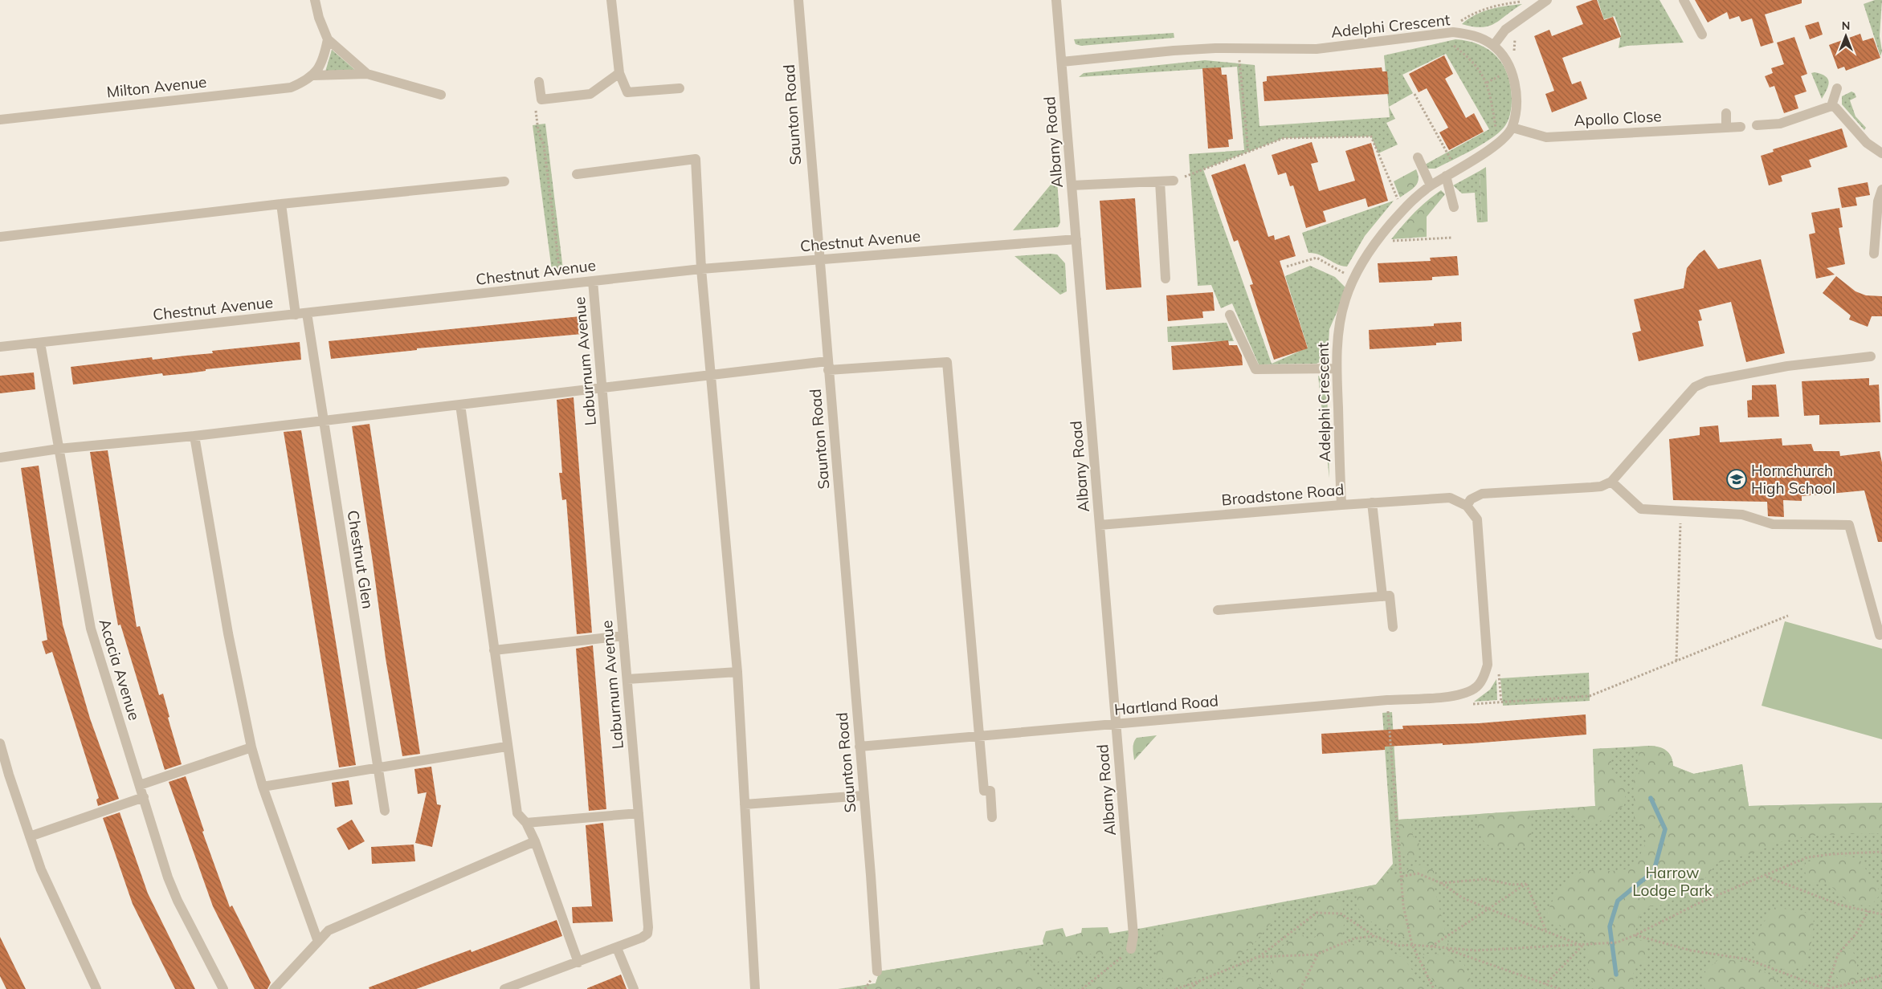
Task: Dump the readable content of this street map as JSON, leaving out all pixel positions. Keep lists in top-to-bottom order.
{
  "streets": {
    "street": [
      "Adelphi Crescent",
      "Milton Avenue",
      "Saunton Road",
      "Apollo Close",
      "Albany Road",
      "Chestnut Avenue",
      "Laburnum Avenue",
      "Broadstone Road",
      "Chestnut Glen",
      "Acacia Avenue",
      "Hartland Road"
    ]
  },
  "crossings": [
    ["Adelphi Crescent", "Apollo Close"],
    ["Adelphi Crescent", "Albany Road"],
    ["Adelphi Crescent", "Broadstone Road"],
    ["Saunton Road", "Chestnut Avenue"],
    ["Saunton Road", "Hartland Road"],
    ["Albany Road", "Chestnut Avenue"],
    ["Albany Road", "Broadstone Road"],
    ["Albany Road", "Hartland Road"],
    ["Chestnut Avenue", "Laburnum Avenue"],
    ["Chestnut Avenue", "Chestnut Glen"],
    ["Chestnut Avenue", "Acacia Avenue"]
  ],
  "parks": ["Harrow Lodge Park"],
  "places": {
    "school or university": ["Hornchurch High School"]
  },
  "north": "top"
}
